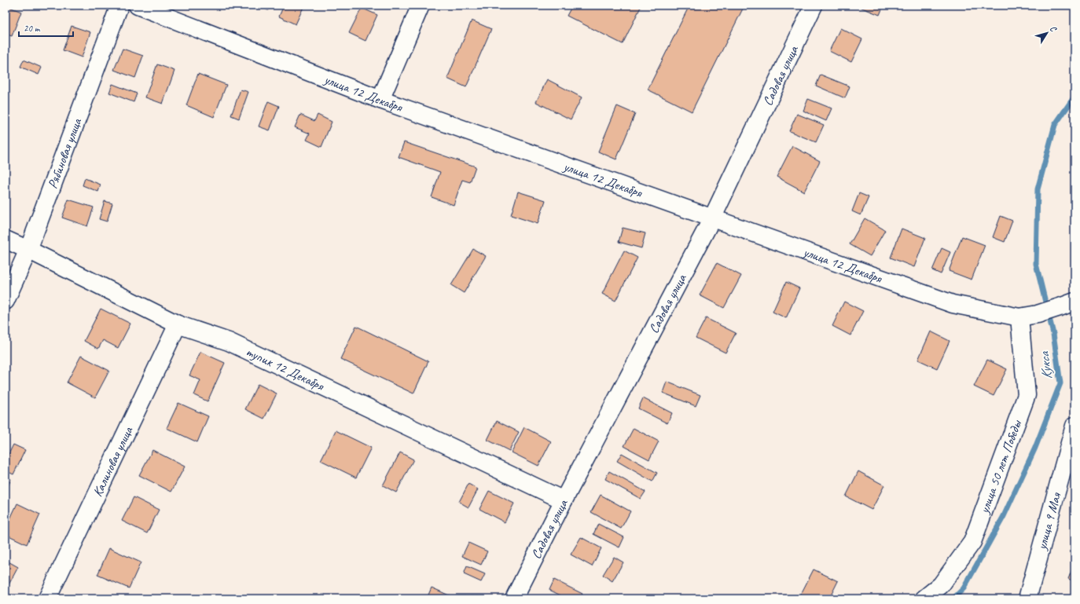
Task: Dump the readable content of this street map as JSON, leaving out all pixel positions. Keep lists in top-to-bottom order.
{
  "streets": {
    "street": [
      "Садовая улица",
      "улица 12 Декабря",
      "Рябиновая улица",
      "тупик 12 Декабря",
      "Калиновая улица",
      "улица 50 лет Победы",
      "улица 9 Мая"
    ]
  },
  "crossings": [
    ["Садовая улица", "улица 12 Декабря"],
    ["Садовая улица", "тупик 12 Декабря"],
    ["улица 12 Декабря", "улица 50 лет Победы"],
    ["Рябиновая улица", "тупик 12 Декабря"],
    ["тупик 12 Декабря", "Калиновая улица"]
  ],
  "water": ["Кукса"],
  "scale_bar": "20 m",
  "north": "top right"
}
